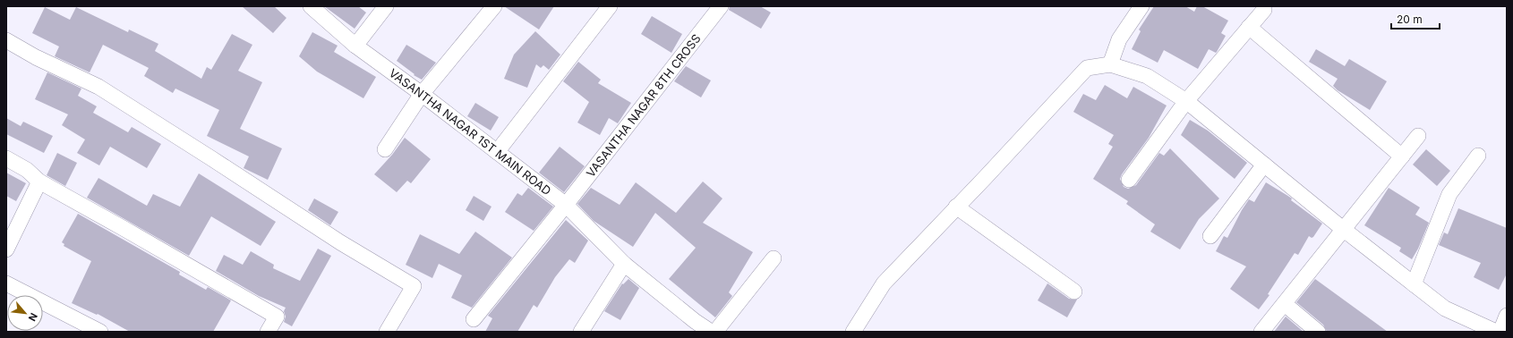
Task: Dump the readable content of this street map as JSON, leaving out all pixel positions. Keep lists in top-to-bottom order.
{
  "streets": {
    "street": ["VASANTHA NAGAR 8TH CROSS", "VASANTHA NAGAR 1ST MAIN ROAD"]
  },
  "crossings": [
    ["VASANTHA NAGAR 8TH CROSS", "VASANTHA NAGAR 1ST MAIN ROAD"]
  ],
  "scale_bar": "20 m",
  "north": "bottom right"
}
